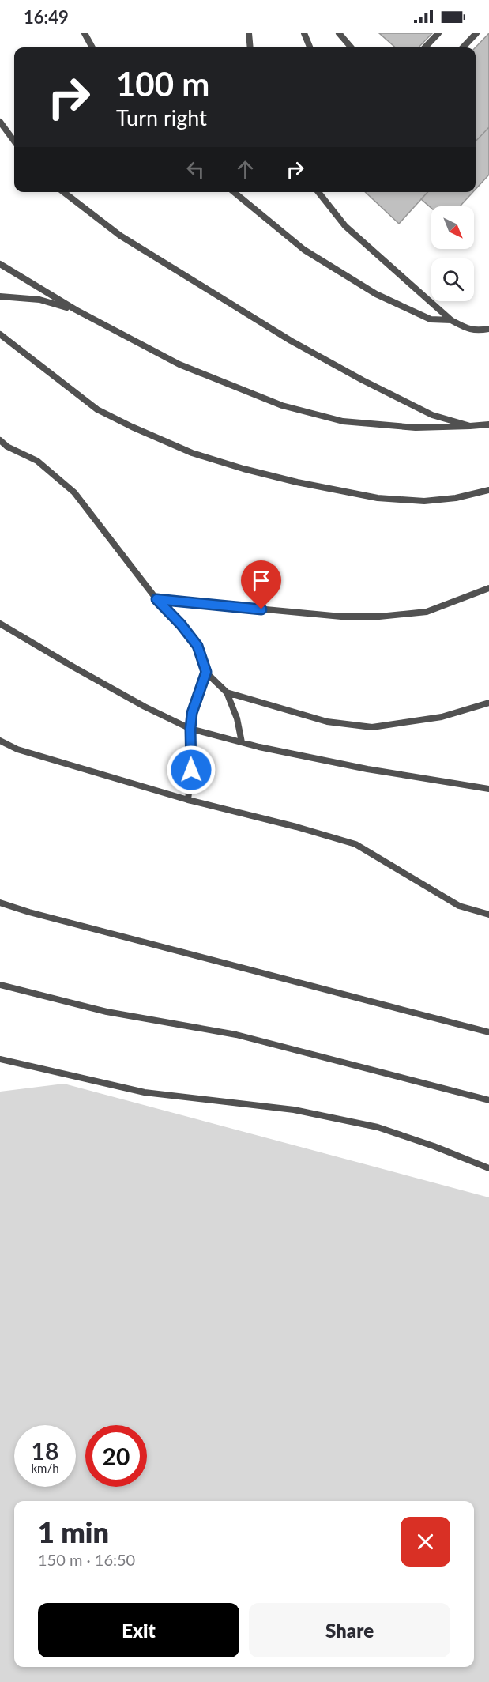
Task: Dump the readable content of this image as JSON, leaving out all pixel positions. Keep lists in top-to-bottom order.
{
  "north": "bottom right",
  "page": {
    "status": "16:49",
    "turn": ["100 m", "Turn right"],
    "speed": "18 km/h",
    "limit": "20",
    "heading": ["1 min", "150 m · 16:50"],
    "buttons": ["Exit", "Share"]
  }
}
